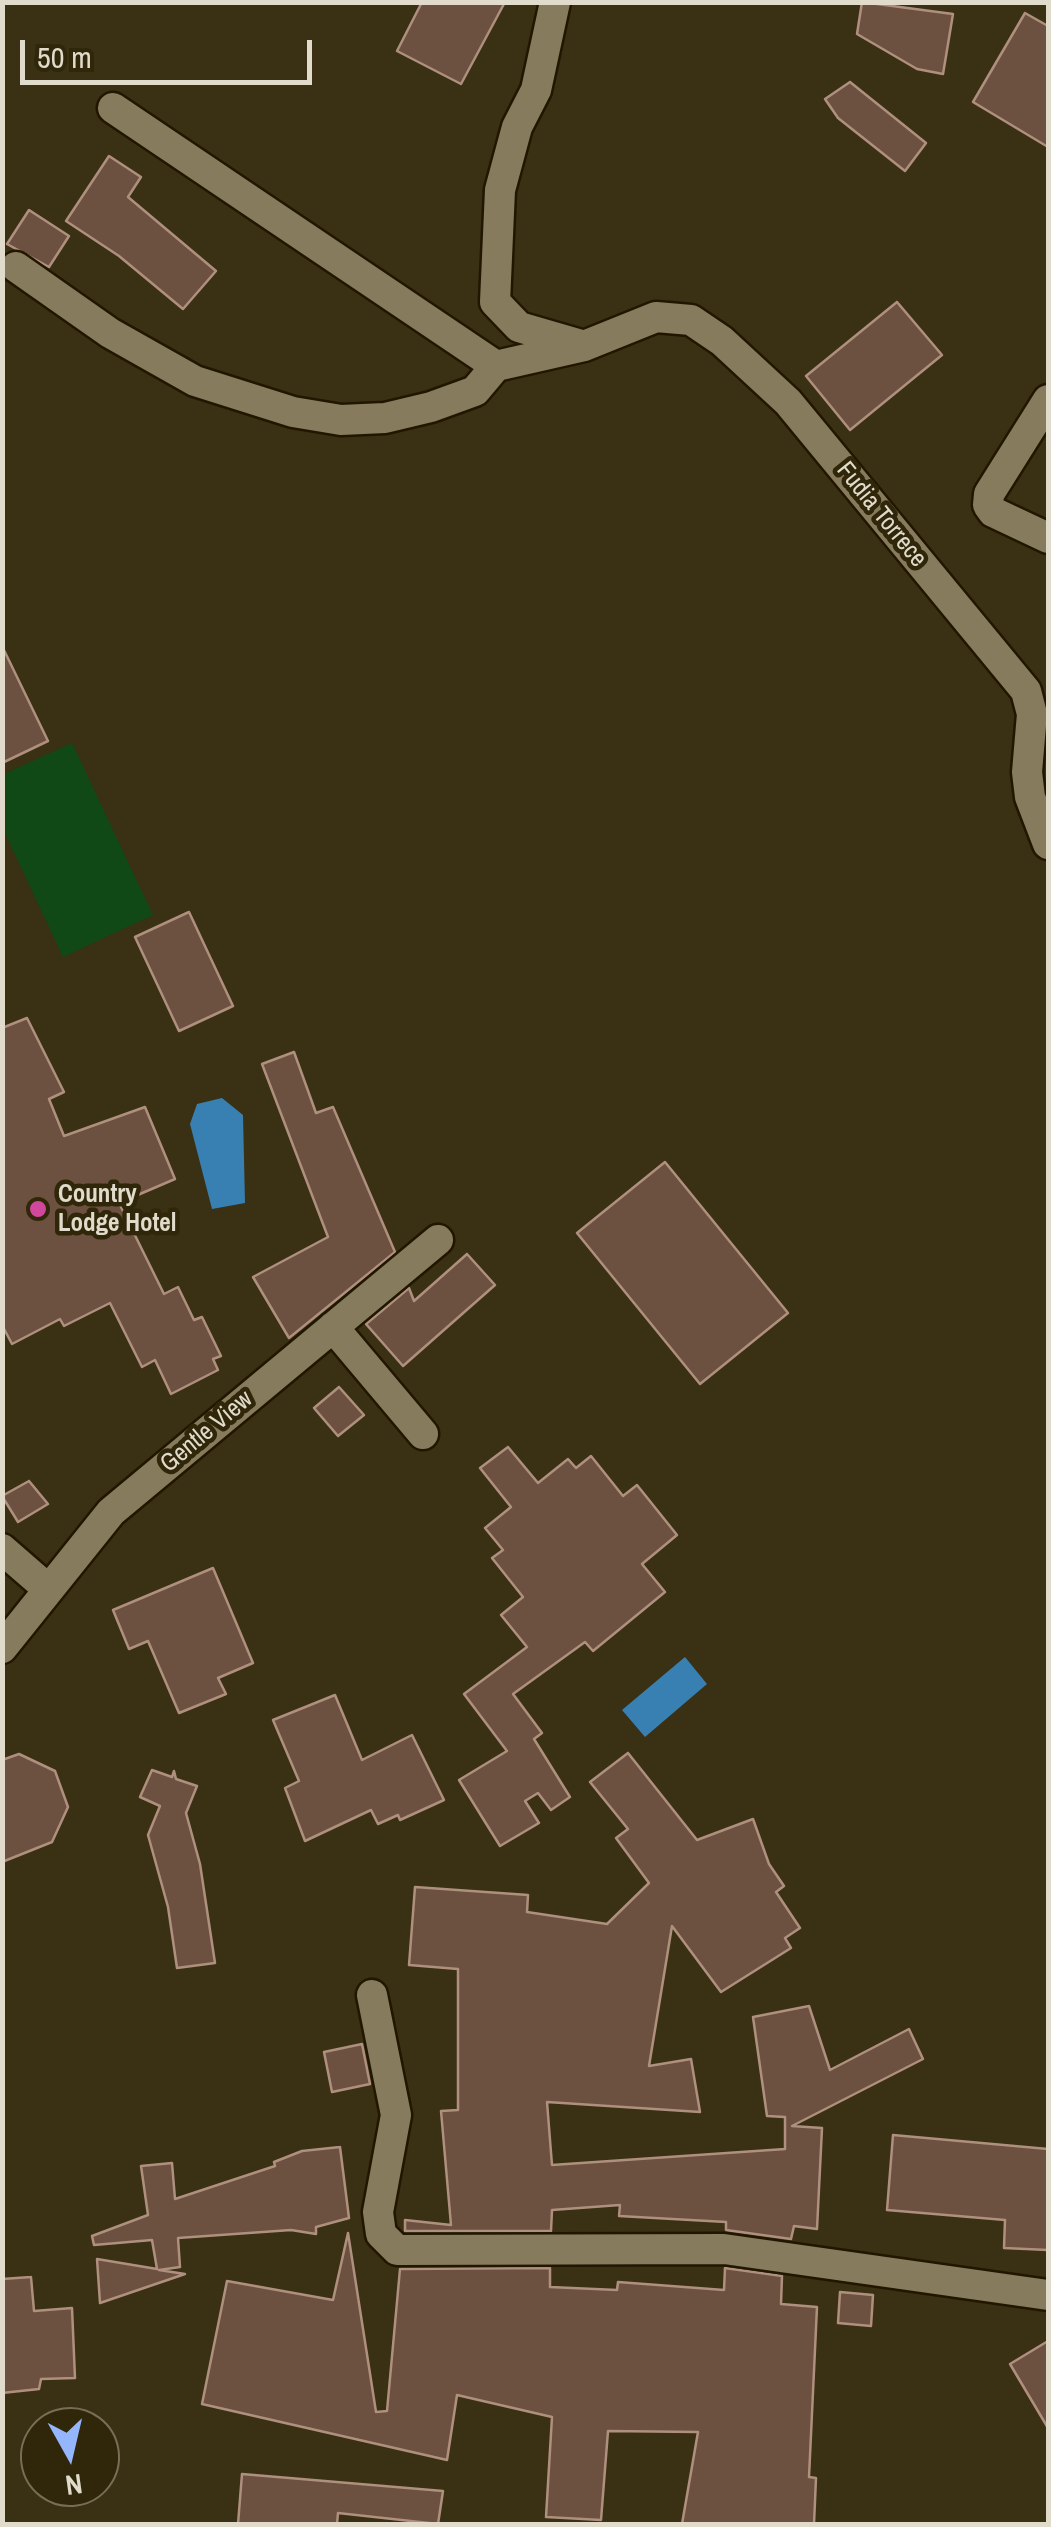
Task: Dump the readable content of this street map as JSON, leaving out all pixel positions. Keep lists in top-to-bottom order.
{
  "streets": {
    "street": ["Fudia Torrece", "Gentle View"]
  },
  "places": ["Country Lodge Hotel"],
  "scale_bar": "50 m",
  "north": "bottom"
}
